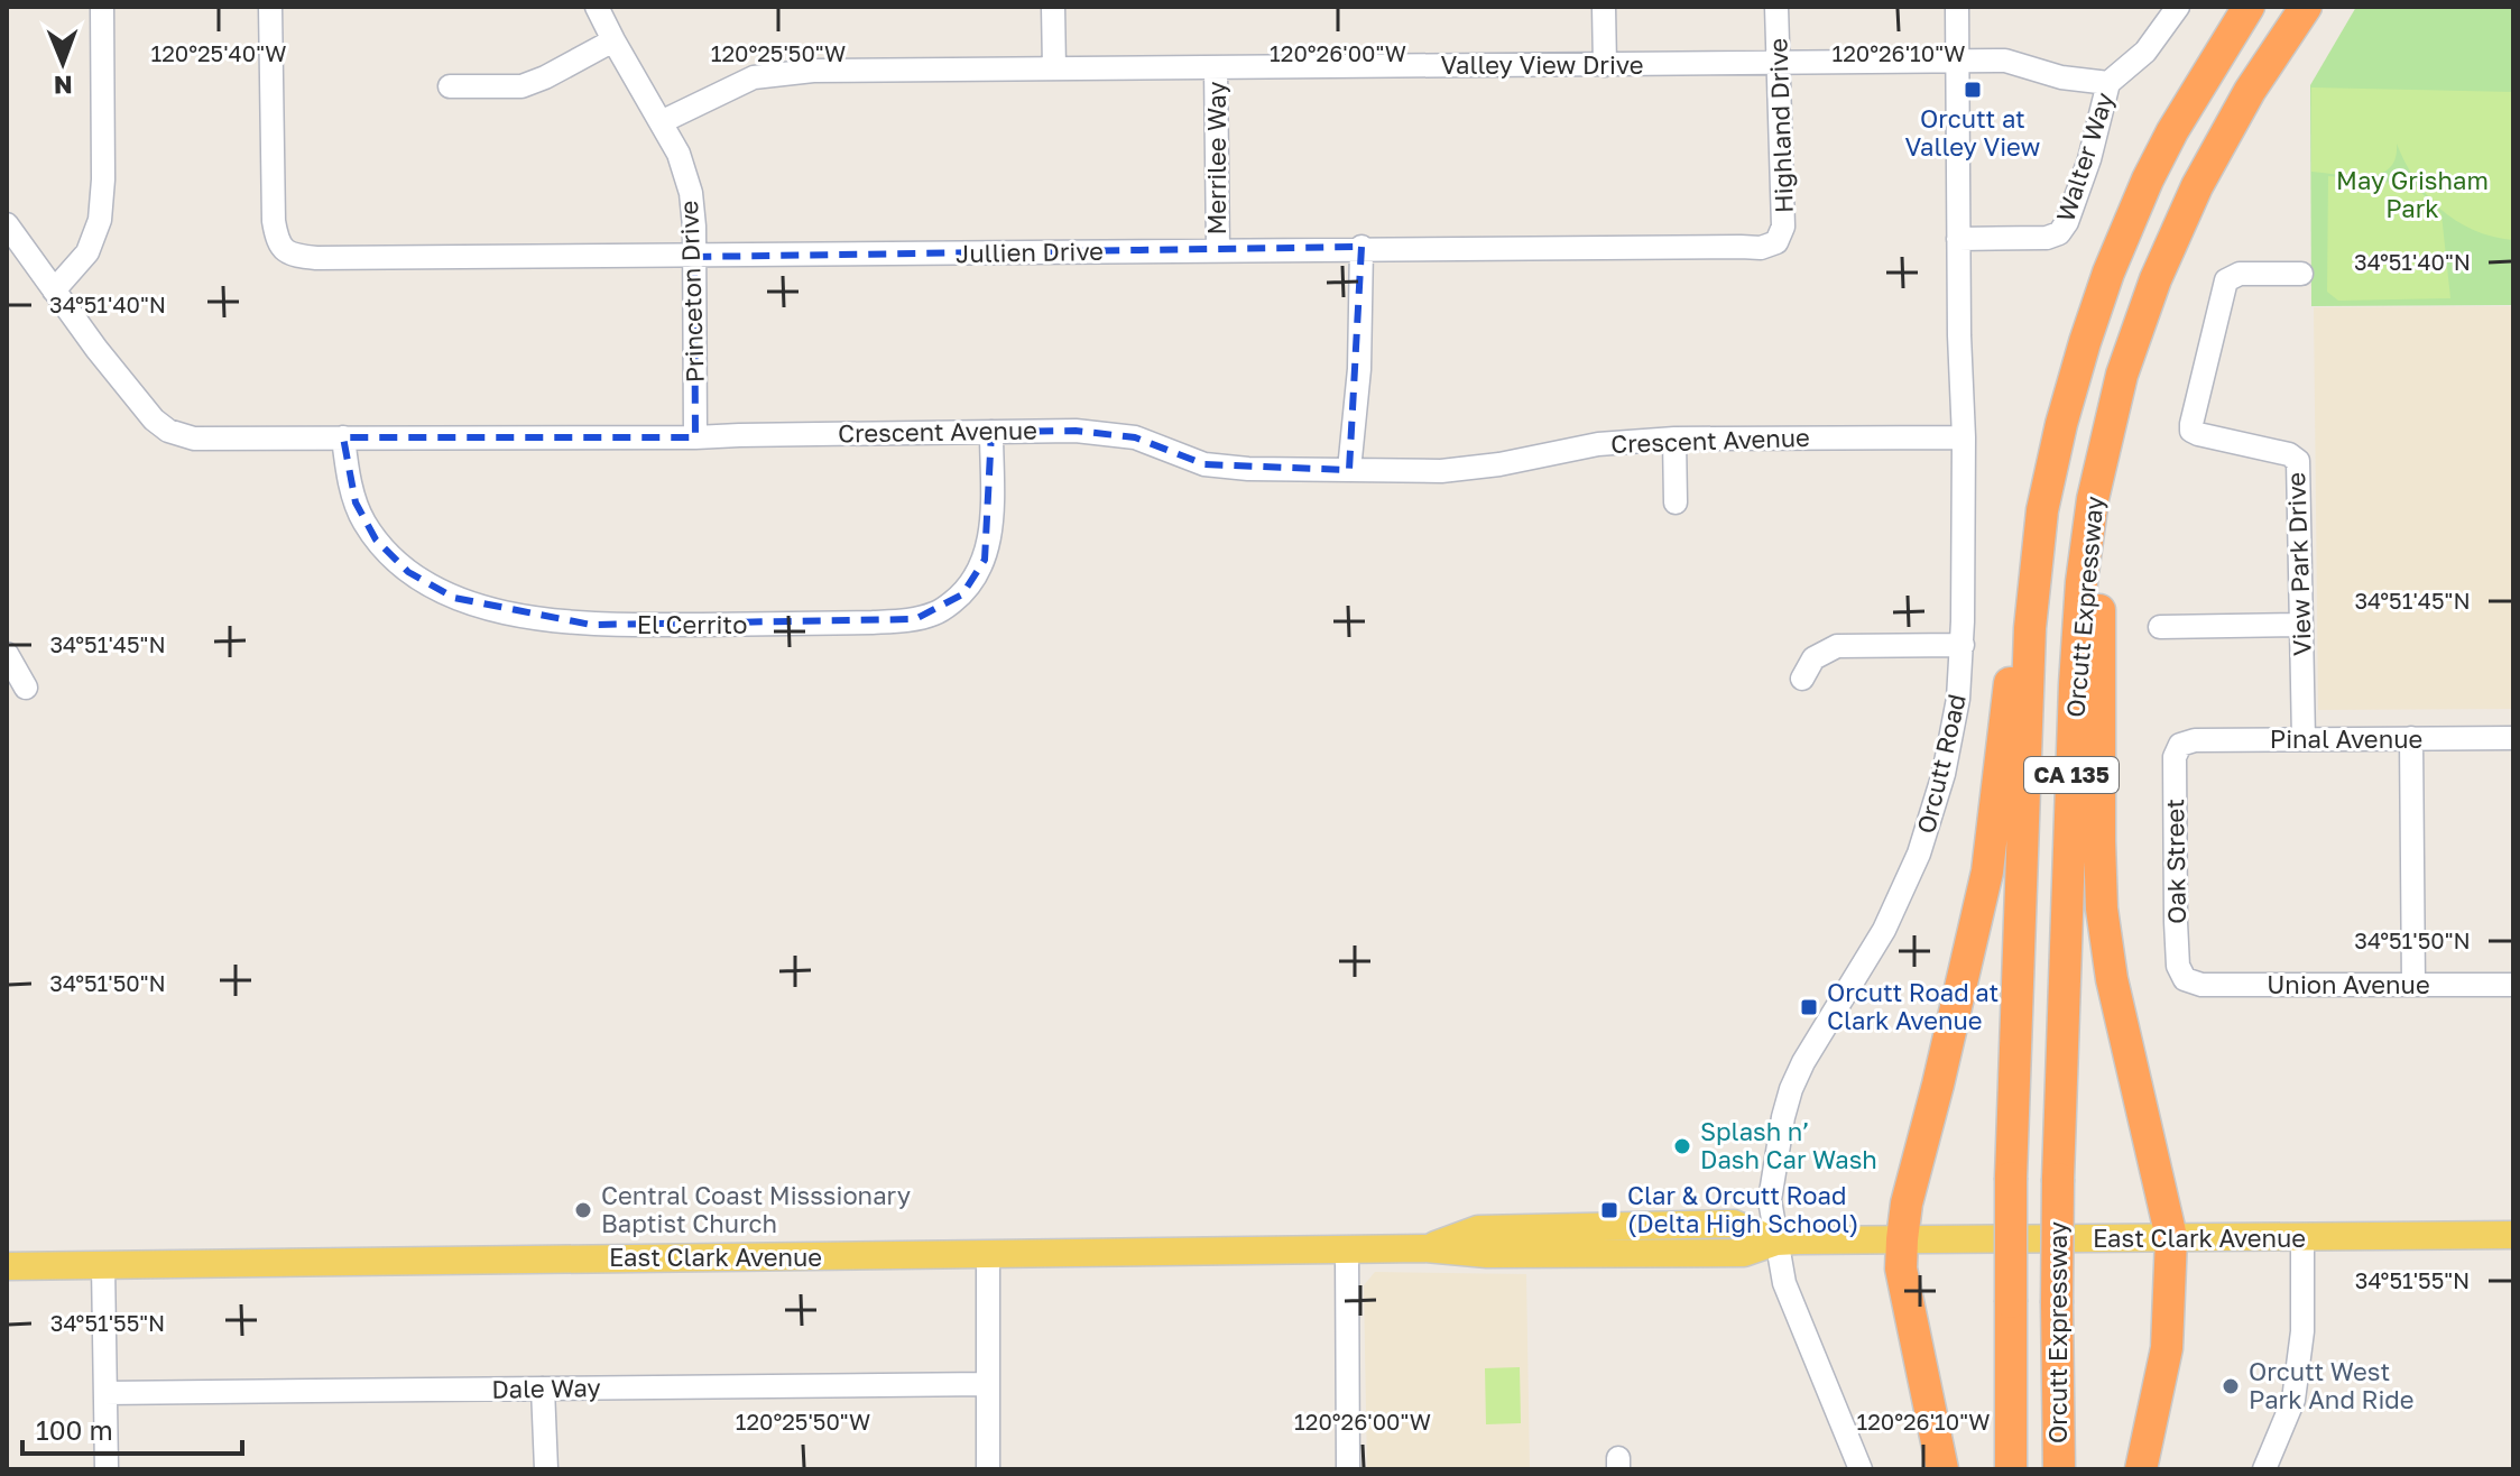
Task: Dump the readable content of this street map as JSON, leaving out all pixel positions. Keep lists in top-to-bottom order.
{
  "streets": {
    "highway": ["Orcutt Expressway", "CA 135"],
    "main road": ["East Clark Avenue"],
    "street": [
      "Valley View Drive",
      "Highland Drive",
      "Walter Way",
      "Merrilee Way",
      "Jullien Drive",
      "Princeton Drive",
      "Crescent Avenue",
      "View Park Drive",
      "El Cerrito",
      "Pinal Avenue",
      "Orcutt Road",
      "Oak Street",
      "Union Avenue",
      "Dale Way"
    ]
  },
  "crossings": [
    ["Valley View Drive", "Highland Drive"],
    ["Valley View Drive", "Walter Way"],
    ["Valley View Drive", "Merrilee Way"],
    ["Valley View Drive", "Princeton Drive"],
    ["Valley View Drive", "Orcutt Road"],
    ["Highland Drive", "Jullien Drive"],
    ["Walter Way", "Orcutt Road"],
    ["Merrilee Way", "Jullien Drive"],
    ["Jullien Drive", "Princeton Drive"],
    ["Princeton Drive", "Crescent Avenue"],
    ["Crescent Avenue", "El Cerrito"],
    ["Crescent Avenue", "Orcutt Road"],
    ["View Park Drive", "Pinal Avenue"],
    ["Pinal Avenue", "Oak Street"],
    ["Orcutt Road", "East Clark Avenue"],
    ["Oak Street", "Union Avenue"]
  ],
  "parks": ["May Grisham Park"],
  "places": {
    "transit": ["Orcutt at Valley View", "Orcutt Road at Clark Avenue", "Clar & Orcutt Road (Delta High School)"],
    "other": ["Splash n’ Dash Car Wash", "Central Coast Misssionary Baptist Church", "Orcutt West Park And Ride"]
  },
  "scale_bar": "100 m",
  "north": "bottom",
  "coordinates": [
    "120°25'40\"W",
    "120°25'50\"W",
    "120°26'00\"W",
    "120°26'10\"W",
    "34°51'40\"N",
    "34°51'45\"N",
    "34°51'50\"N",
    "34°51'55\"N"
  ]
}
